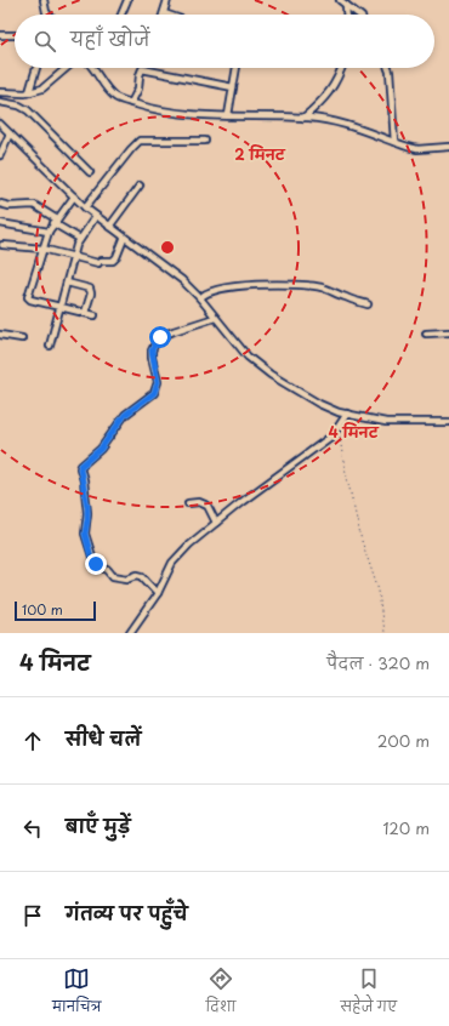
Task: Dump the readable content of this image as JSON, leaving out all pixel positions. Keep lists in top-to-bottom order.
{
  "scale_bar": "100 m",
  "page": {
    "search": "यहाँ खोजें",
    "scale": "100 m",
    "heading": ["4 मिनट", "पैदल · 320 m"],
    "list": [
      ["सीधे चलें", "200 m"],
      ["बाएँ मुड़ें", "120 m"],
      "गंतव्य पर पहुँचे"
    ],
    "nav": ["मानचित्र", "दिशा", "सहेजे गए"]
  },
  "rings": ["2 मिनट", "4 मिनट"]
}
